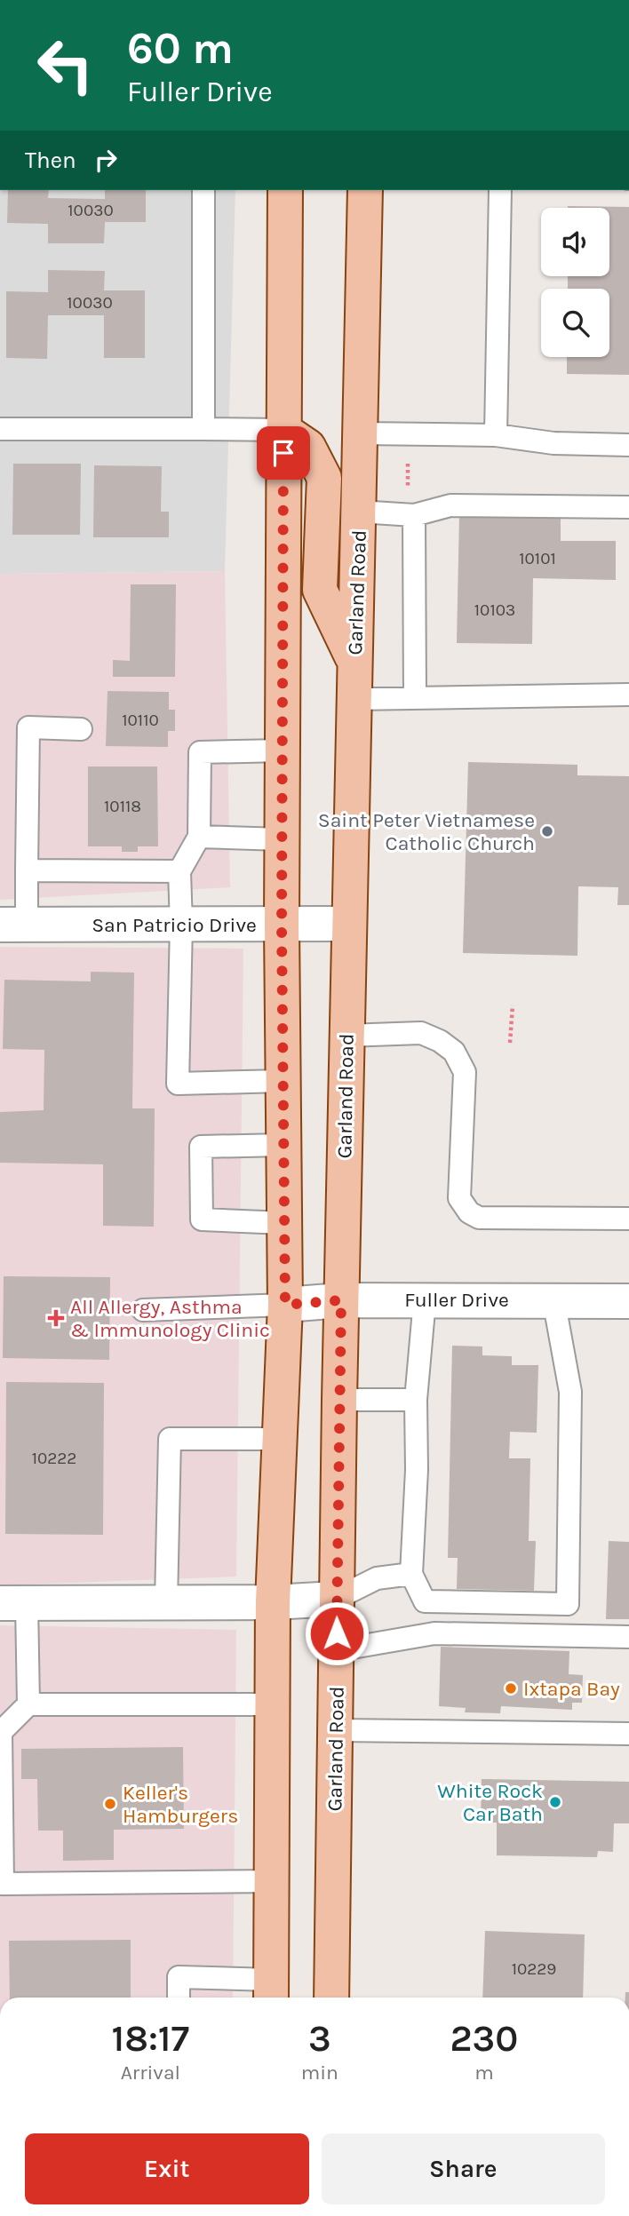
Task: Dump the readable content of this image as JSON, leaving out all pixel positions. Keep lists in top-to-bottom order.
{
  "streets": {
    "main road": ["Garland Road"],
    "street": ["San Patricio Drive", "Fuller Drive"]
  },
  "crossings": [
    ["Garland Road", "San Patricio Drive"],
    ["Garland Road", "Fuller Drive"]
  ],
  "places": {
    "other": [
      "Saint Peter Vietnamese Catholic Church",
      "Ixtapa Bay",
      "White Rock Car Bath",
      "Keller's Hamburgers"
    ],
    "health": ["All Allergy, Asthma & Immunology Clinic"]
  },
  "house_numbers": [
    "10030",
    "10030",
    "10101",
    "10103",
    "10110",
    "10118",
    "10222",
    "10229"
  ],
  "page": {
    "turn": ["60 m", "Fuller Drive"],
    "then": "Then",
    "eta": [
      "18:17",
      "Arrival",
      "3",
      "min",
      "230",
      "m"
    ],
    "buttons": ["Exit", "Share"]
  }
}
